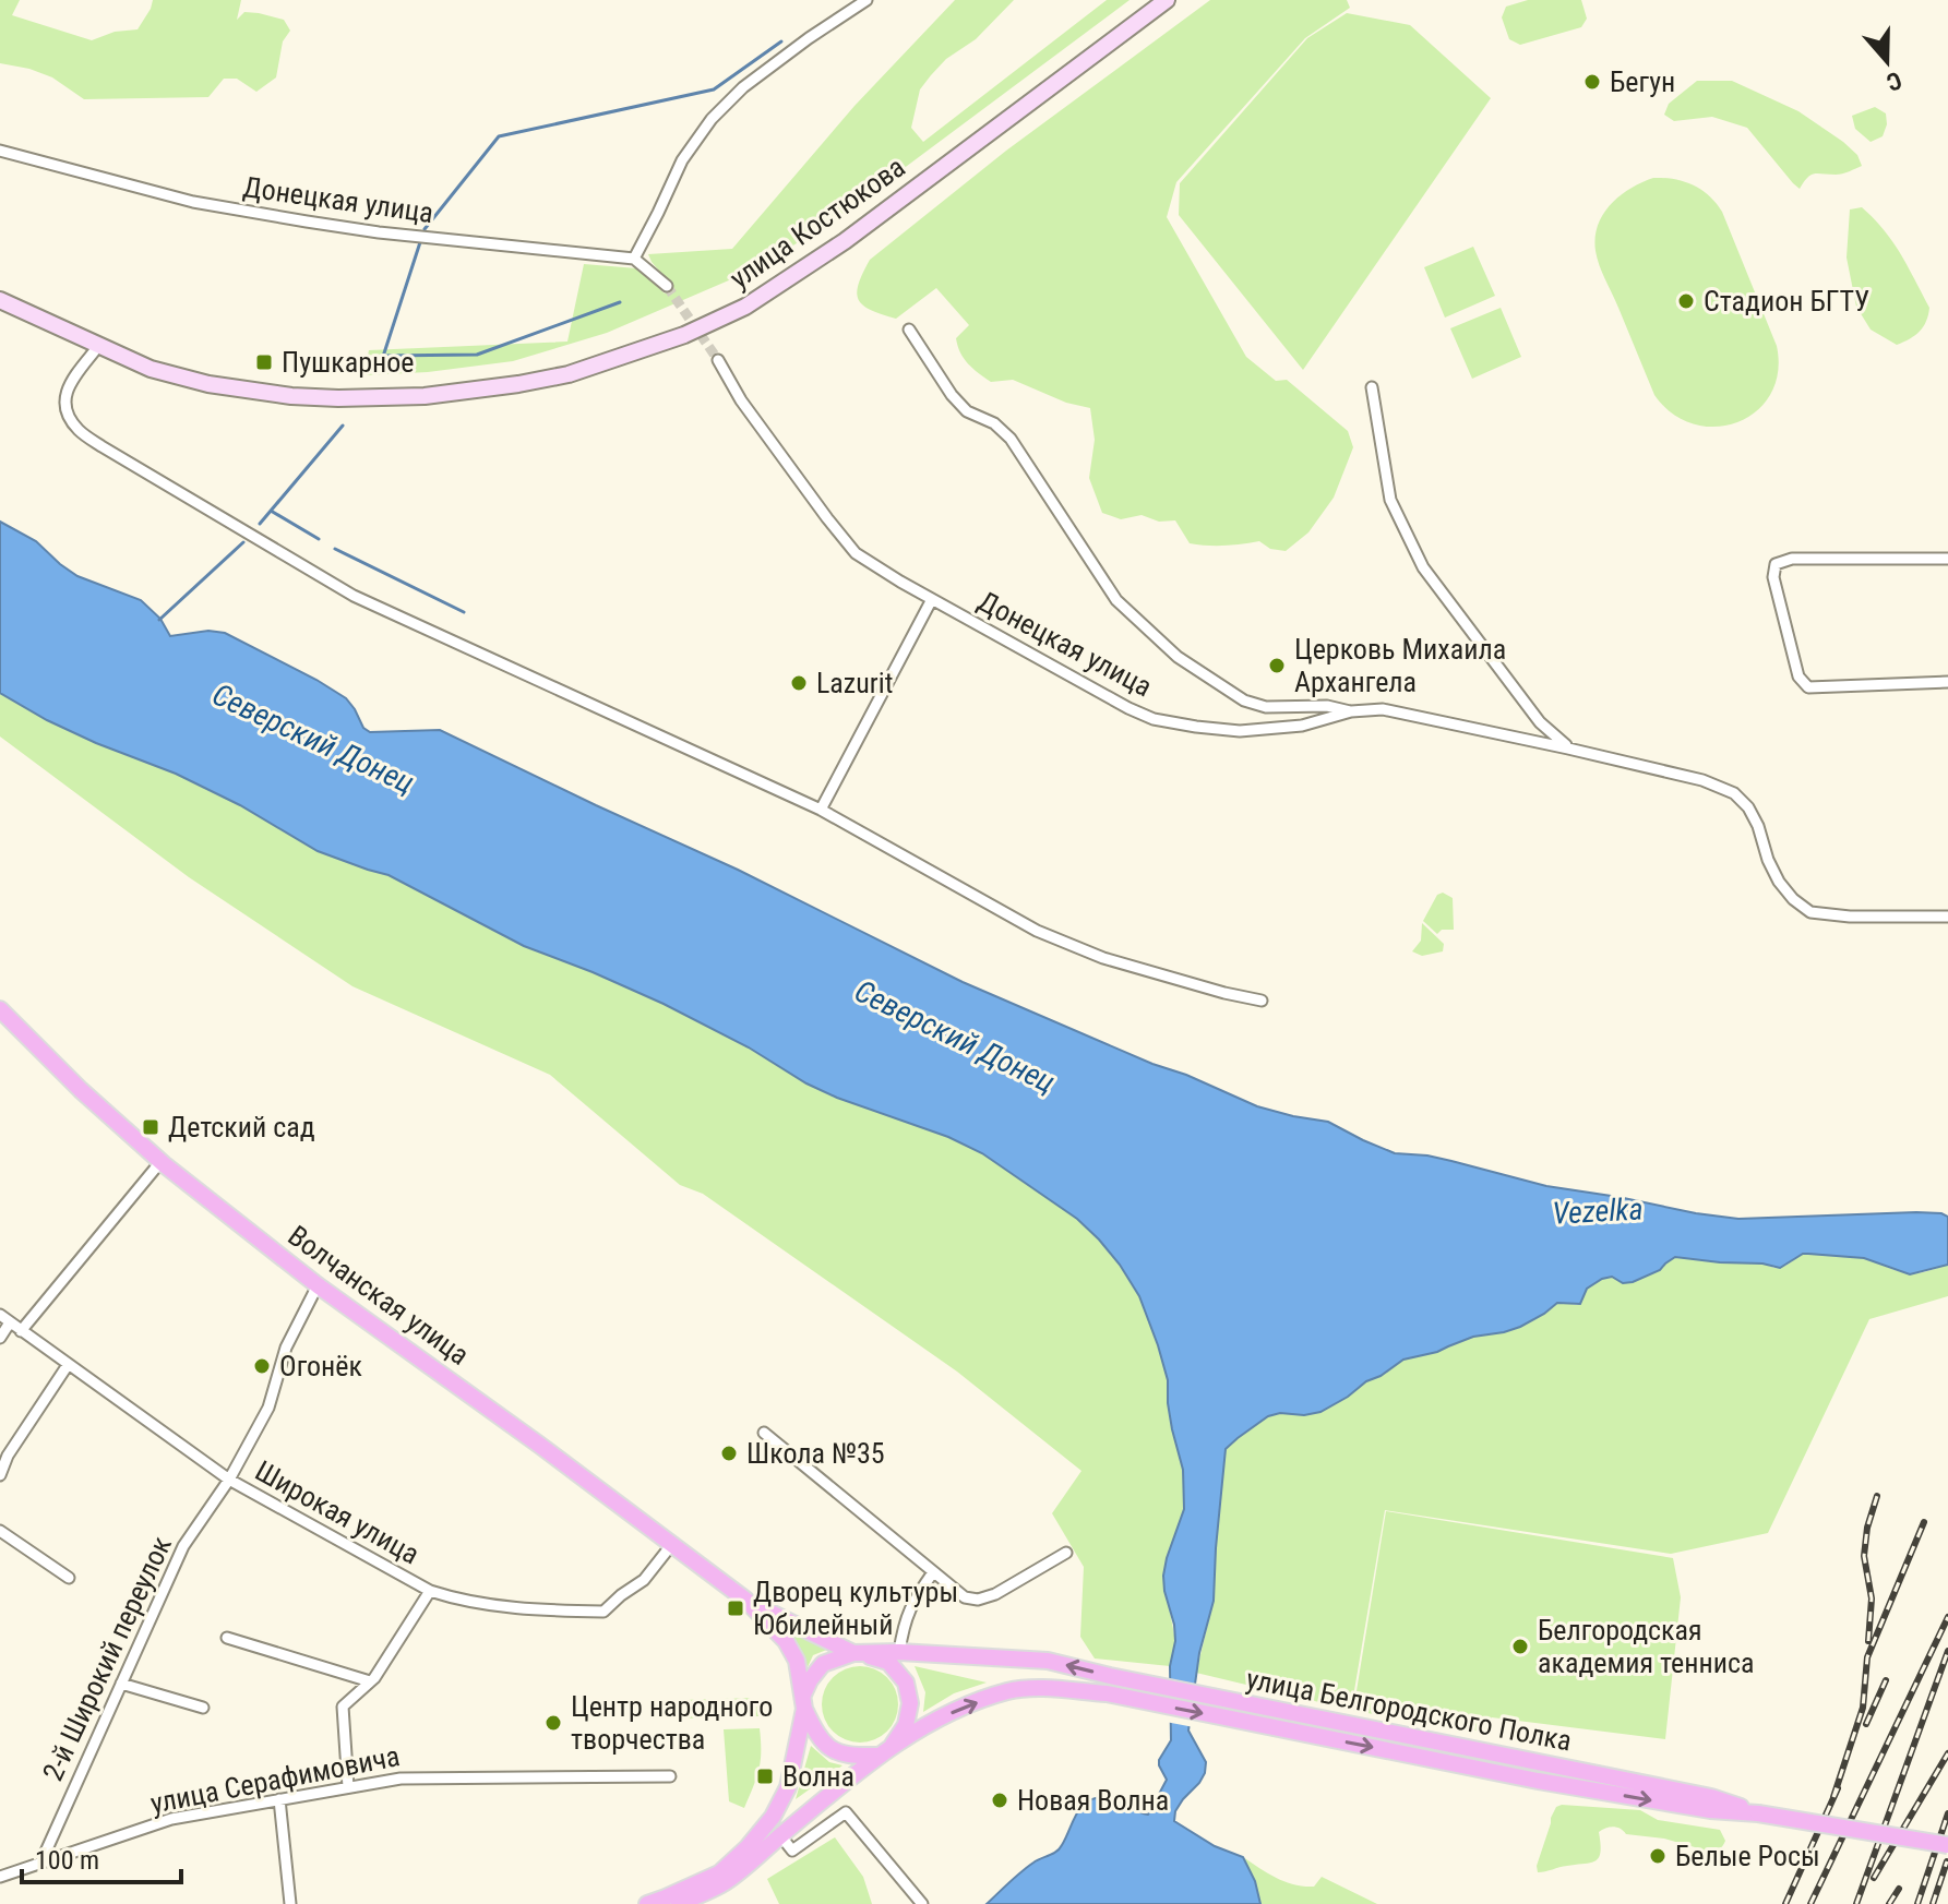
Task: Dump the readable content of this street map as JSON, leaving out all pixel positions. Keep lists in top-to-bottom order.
{
  "streets": {
    "main road": ["улица Костюкова", "Волчанская улица", "улица Белгородского Полка"],
    "street": [
      "Донецкая улица",
      "Широкая улица",
      "2-й Широкий переулок",
      "улица Серафимовича"
    ]
  },
  "crossings": [
    ["Волчанская улица", "Широкая улица"],
    ["Волчанская улица", "2-й Широкий переулок"],
    ["Широкая улица", "2-й Широкий переулок"],
    ["2-й Широкий переулок", "улица Серафимовича"]
  ],
  "water": ["Северский Донец", "Vezelka"],
  "places": {
    "other": [
      "Бегун",
      "Стадион БГТУ",
      "Церковь Михаила Архангела",
      "Lazurit",
      "Огонёк",
      "Школа №35",
      "Белгородская академия тенниса",
      "Центр народного творчества",
      "Новая Волна",
      "Белые Росы"
    ],
    "transit": [
      "Пушкарное",
      "Детский сад",
      "Дворец культуры Юбилейный",
      "Волна"
    ]
  },
  "scale_bar": "100 m",
  "north": "bottom"
}
